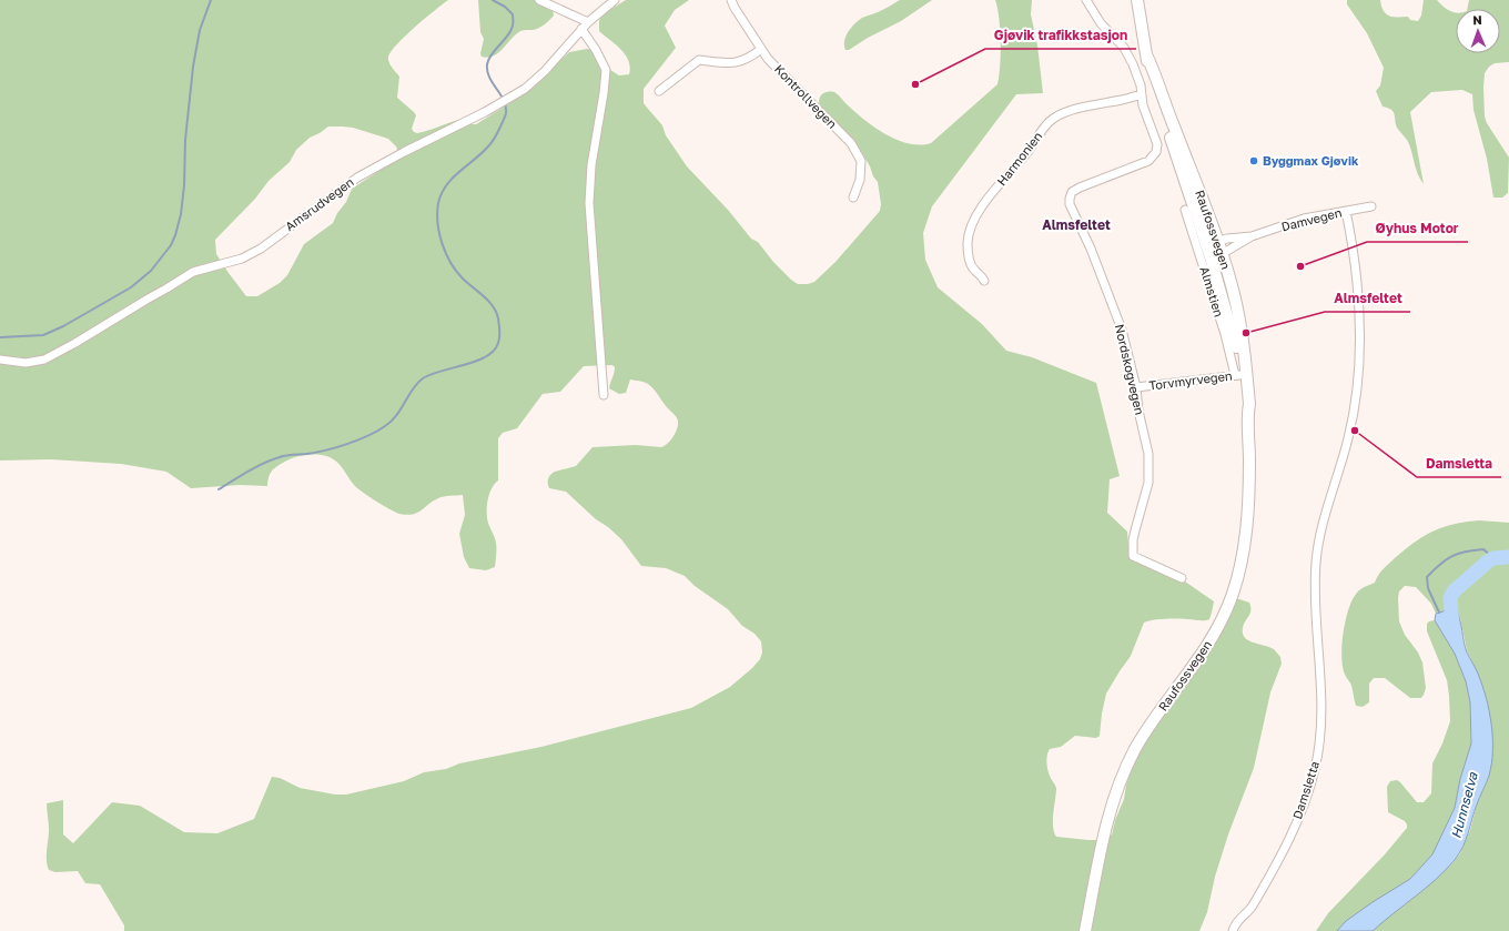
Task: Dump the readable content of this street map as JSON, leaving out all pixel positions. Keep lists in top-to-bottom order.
{
  "streets": {
    "main road": ["Raufossvegen"],
    "street": [
      "Kontrollvegen",
      "Harmonien",
      "Amsrudvegen",
      "Damvegen",
      "Almstien",
      "Nordskogvegen",
      "Torvmyrvegen",
      "Damsletta"
    ]
  },
  "crossings": [
    ["Harmonien", "Nordskogvegen"],
    ["Damvegen", "Raufossvegen"],
    ["Damvegen", "Damsletta"],
    ["Raufossvegen", "Almstien"],
    ["Raufossvegen", "Torvmyrvegen"],
    ["Almstien", "Torvmyrvegen"],
    ["Nordskogvegen", "Torvmyrvegen"]
  ],
  "districts": ["Almsfeltet"],
  "water": ["Hunnselva"],
  "places": [
    "Gjøvik trafikkstasjon",
    "Byggmax Gjøvik",
    "Øyhus Motor",
    "Almsfeltet",
    "Damsletta"
  ],
  "north": "top"
}
